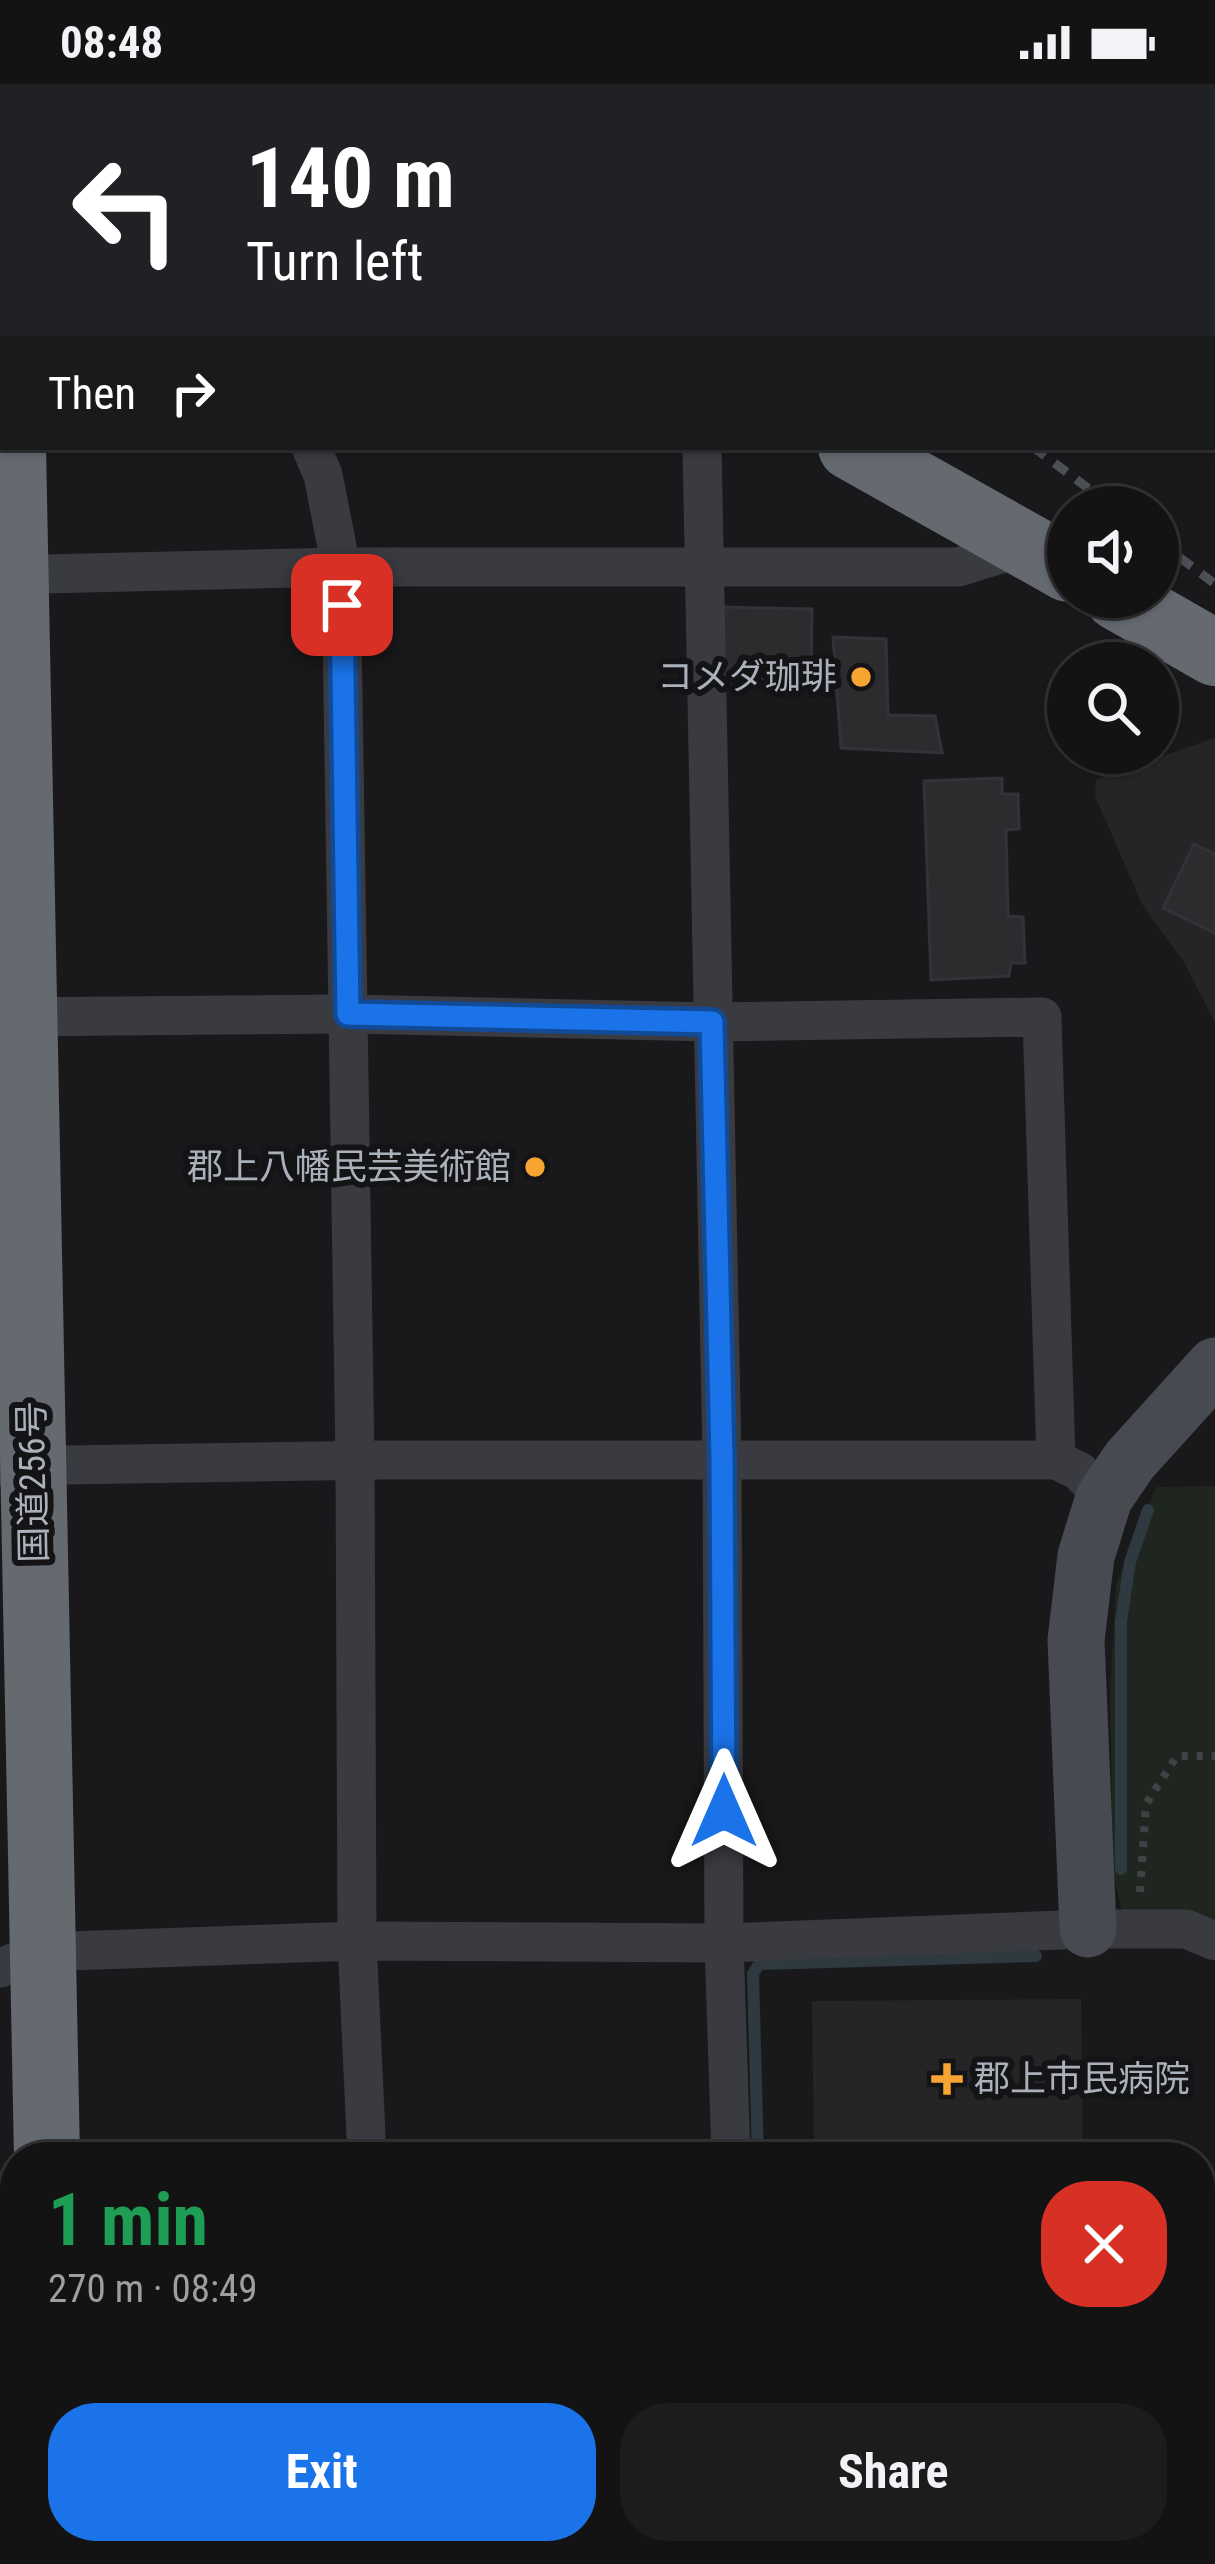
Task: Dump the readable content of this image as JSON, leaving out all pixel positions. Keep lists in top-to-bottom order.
{
  "streets": {
    "highway": ["国道256号"]
  },
  "places": {
    "other": ["コメダ珈琲", "郡上八幡民芸美術館"],
    "health": ["郡上市民病院"]
  },
  "page": {
    "status": "08:48",
    "turn": ["140 m", "Turn left"],
    "then": "Then",
    "heading": ["1 min", "270 m · 08:49"],
    "buttons": ["Exit", "Share"]
  }
}
